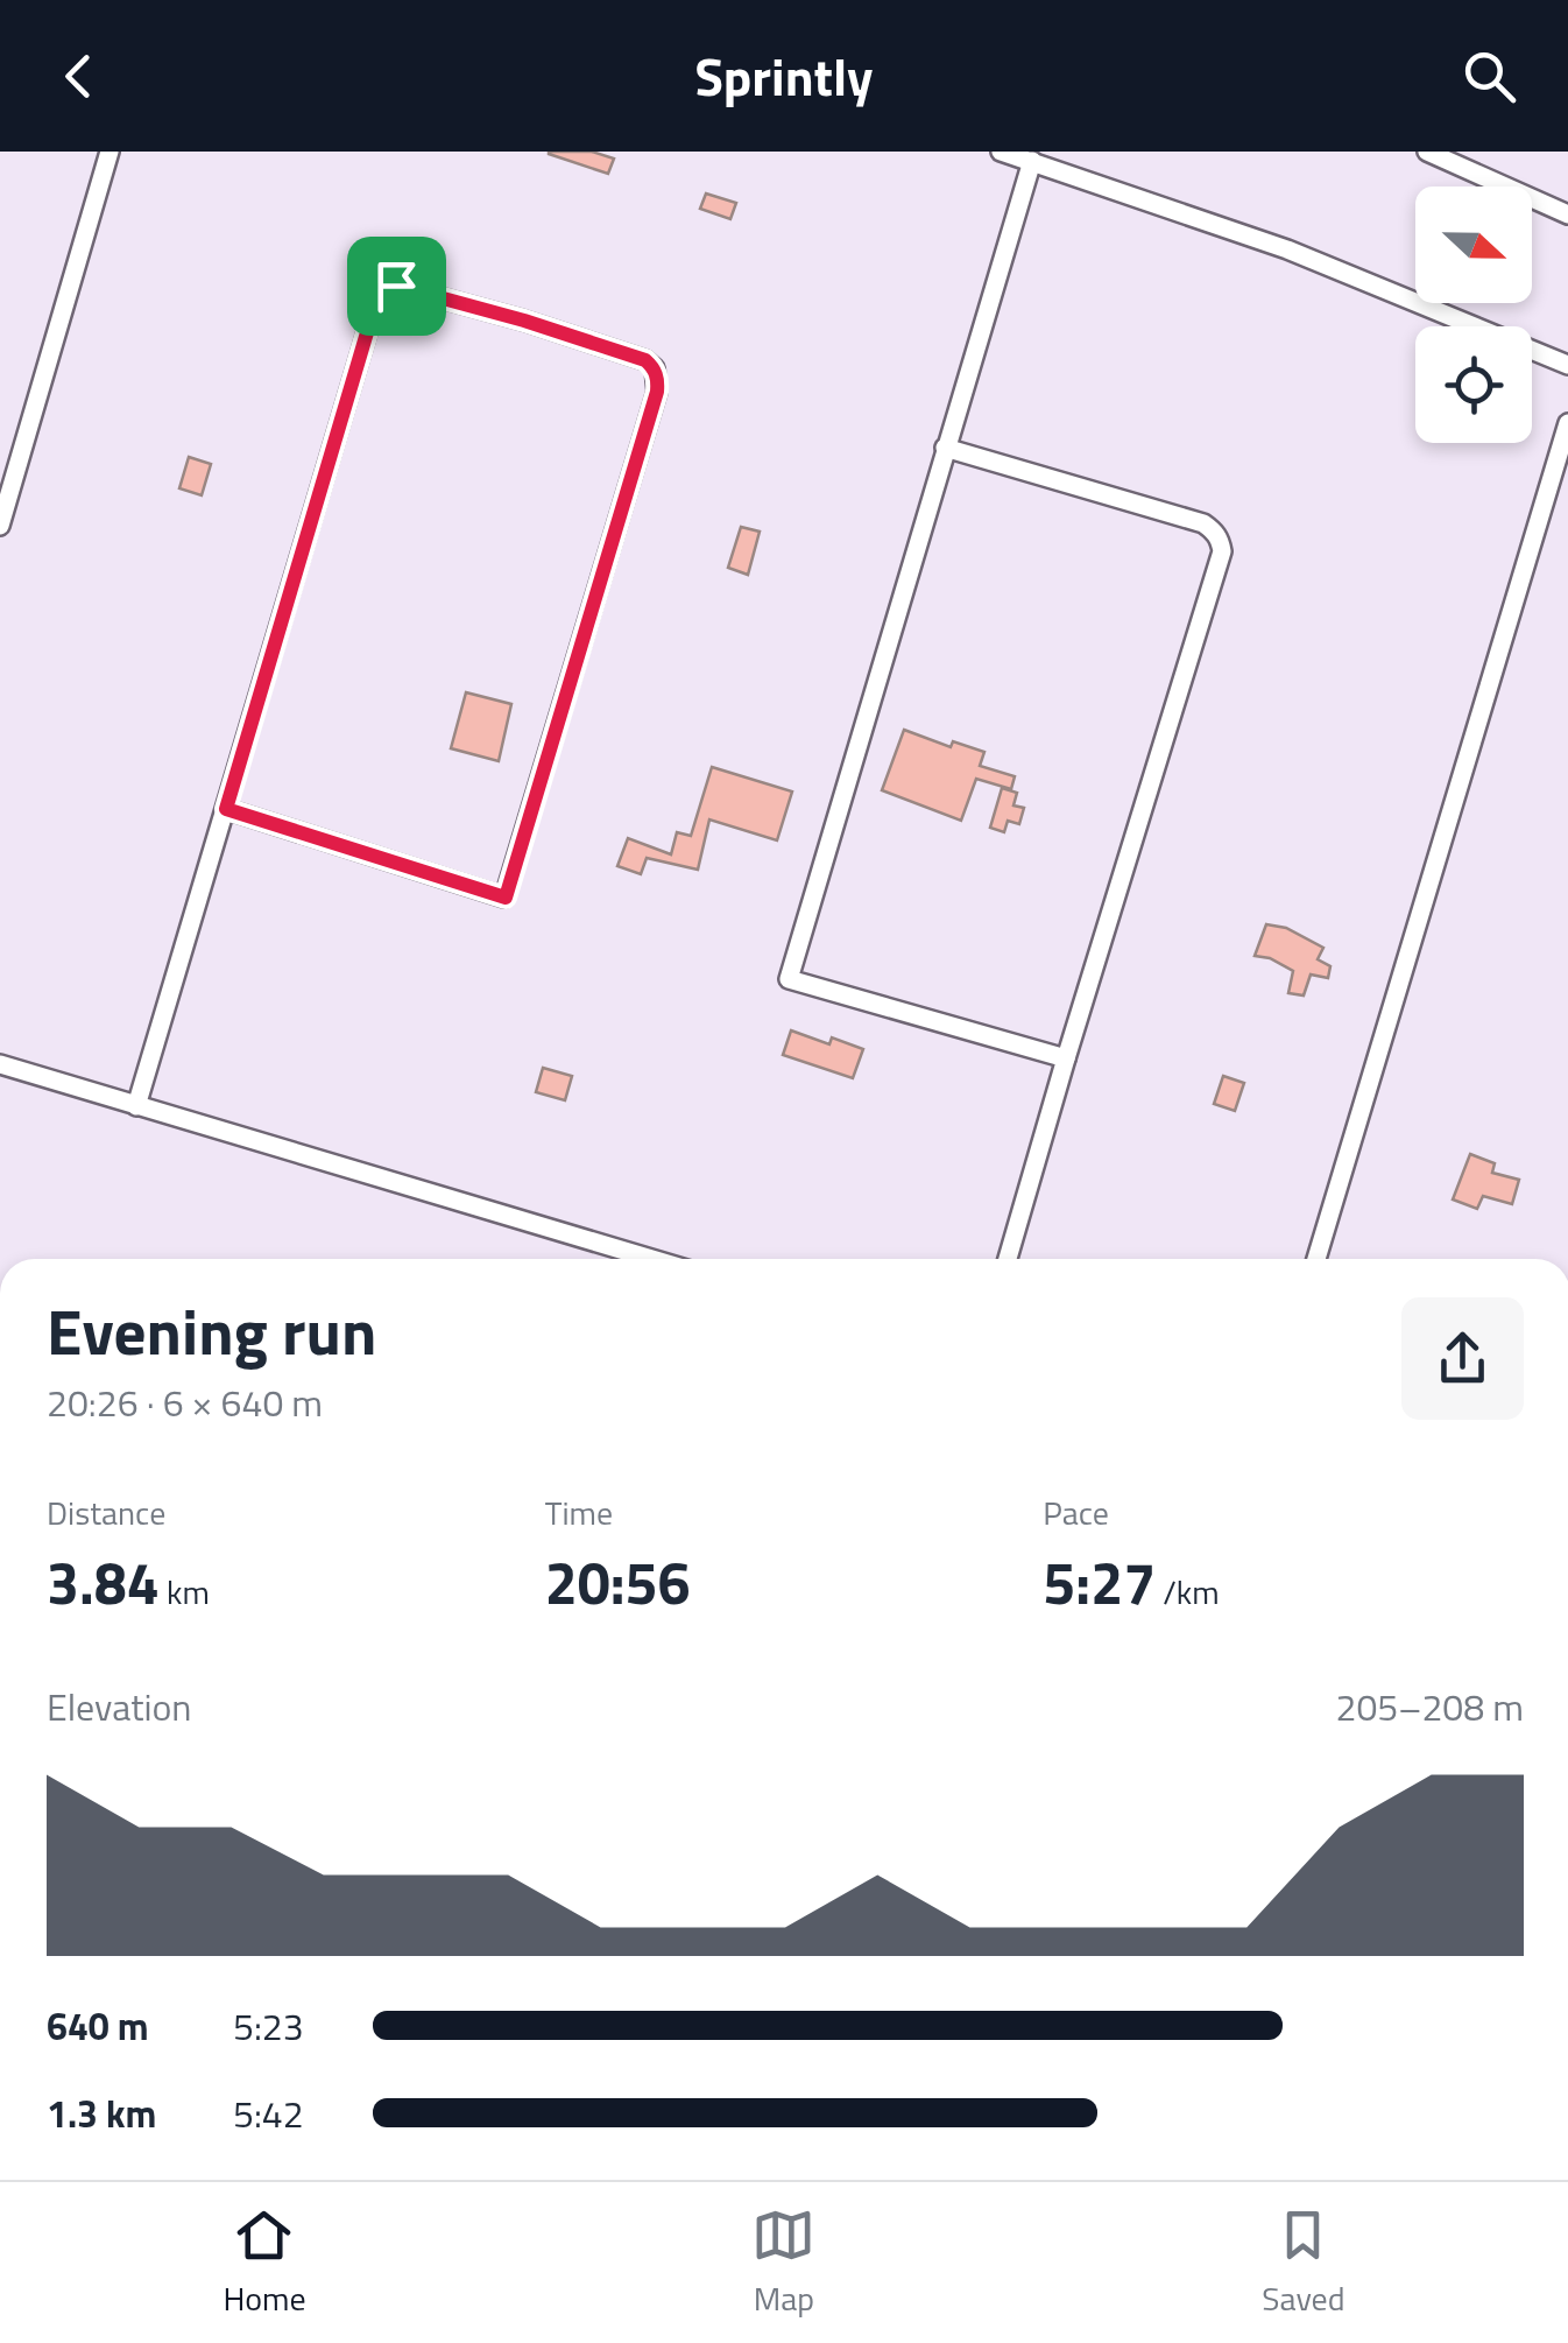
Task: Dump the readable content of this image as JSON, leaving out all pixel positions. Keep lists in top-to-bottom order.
{
  "north": "right",
  "page": {
    "header": "Sprintly",
    "heading": ["Evening run", "20:26 · 6 × 640 m"],
    "stats": [
      ["Distance", "3.84 km"],
      ["Time", "20:56"],
      ["Pace", "5:27 /km"]
    ],
    "chart": ["Elevation", "205–208 m"],
    "list": [
      {
        "name": "640 m",
        "note": "5:23"
      },
      {
        "name": "1.3 km",
        "note": "5:42"
      }
    ],
    "tabs": ["Home", "Map", "Saved"]
  }
}
